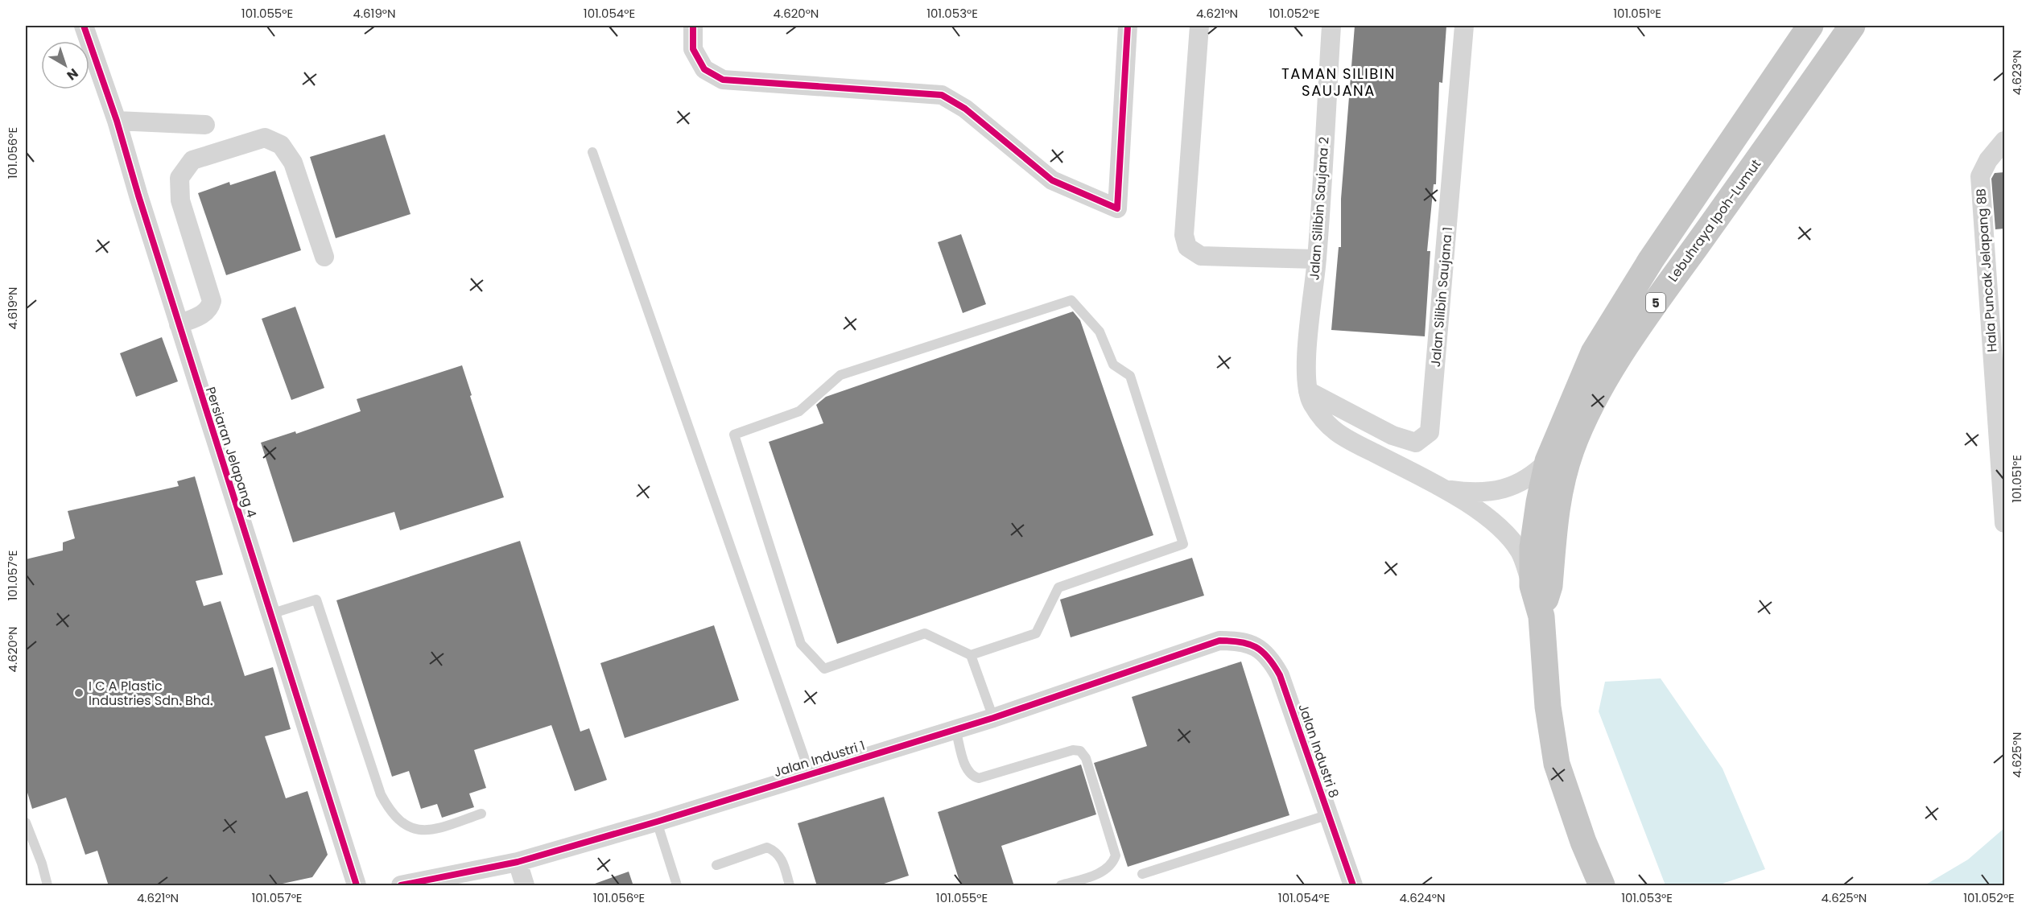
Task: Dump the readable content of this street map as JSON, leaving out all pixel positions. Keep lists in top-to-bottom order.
{
  "streets": {
    "highway": ["Lebuhraya Ipoh-Lumut", "5"],
    "street": [
      "Jalan Silibin Saujana 2",
      "Hala Puncak Jelapang 8B",
      "Jalan Silibin Saujana 1",
      "Persiaran Jelapang 4",
      "Jalan Industri 8",
      "Jalan Industri 1"
    ]
  },
  "crossings": [
    ["Jalan Silibin Saujana 2", "Jalan Silibin Saujana 1"],
    ["Jalan Industri 8", "Jalan Industri 1"]
  ],
  "districts": ["TAMAN SILIBIN SAUJANA"],
  "places": ["I C A Plastic Industries Sdn. Bhd."],
  "north": "bottom right",
  "coordinates": [
    "101.055°E",
    "4.619°N",
    "101.054°E",
    "4.620°N",
    "101.053°E",
    "4.621°N",
    "101.052°E",
    "101.051°E",
    "4.623°N",
    "101.056°E",
    "101.057°E",
    "4.625°N",
    "4.624°N"
  ]
}
